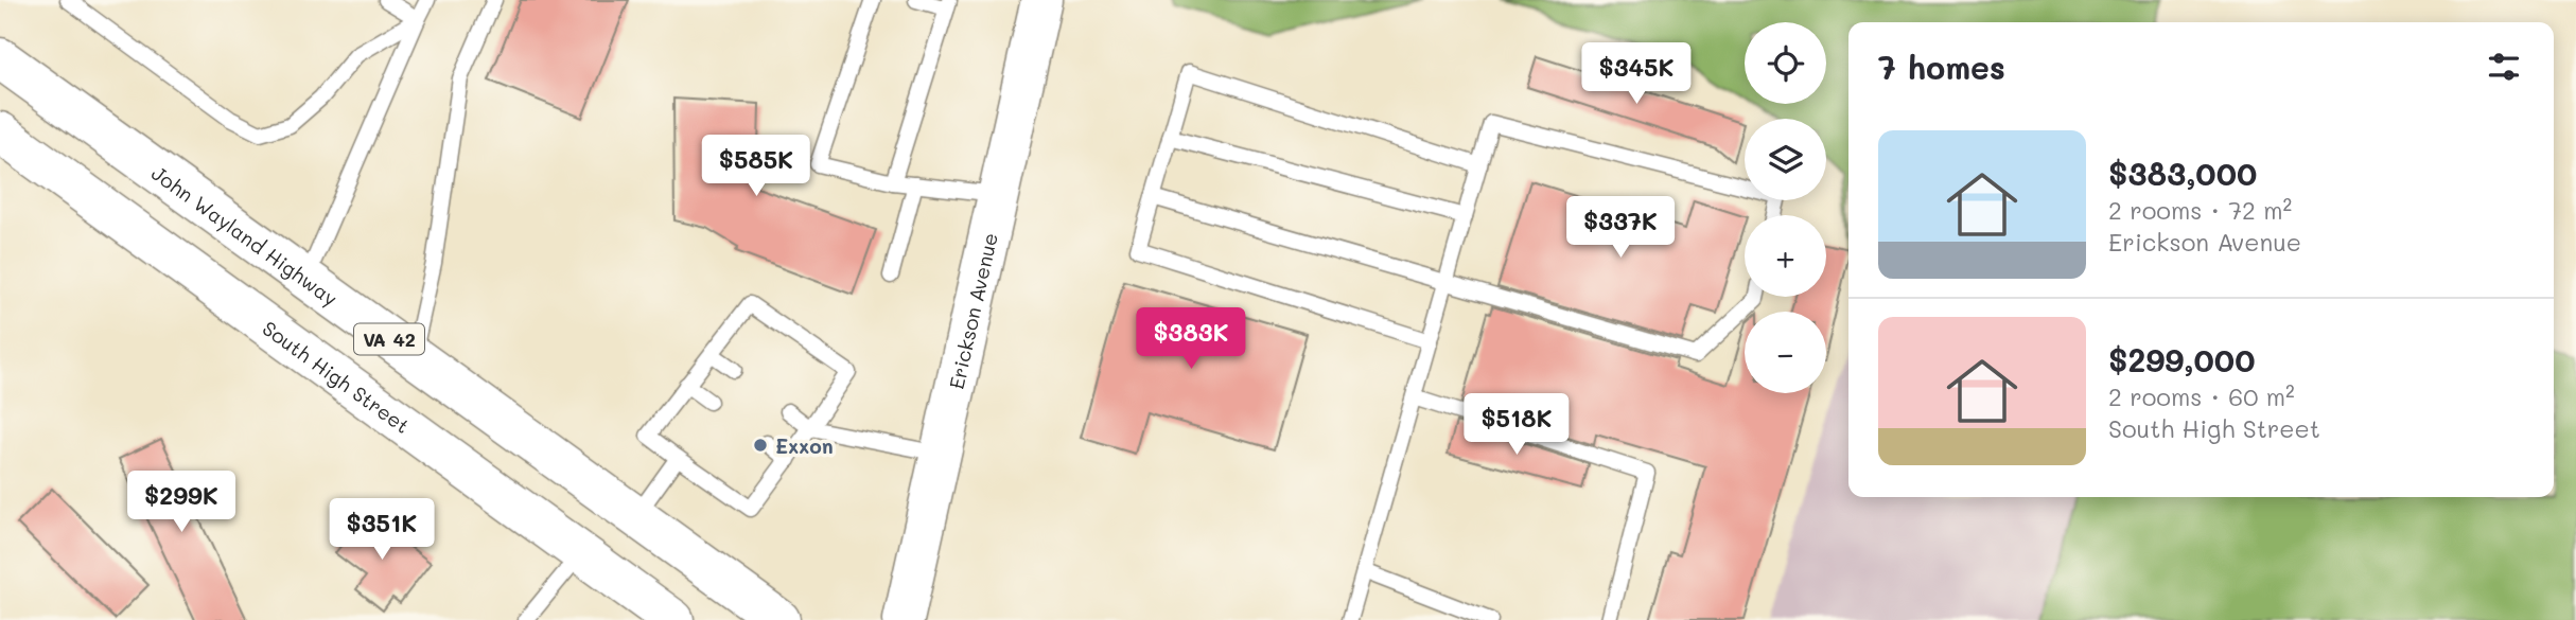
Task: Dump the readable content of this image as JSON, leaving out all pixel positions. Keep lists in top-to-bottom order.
{
  "streets": {
    "main road": [
      "John Wayland Highway",
      "Erickson Avenue",
      "VA 42",
      "South High Street"
    ]
  },
  "places": ["Exxon"],
  "page": {
    "map_buttons": ["+", "−"],
    "heading": "7 homes",
    "price": [
      "$345K",
      "$585K",
      "$337K",
      "$383K",
      "$518K",
      "$299K",
      "$351K"
    ],
    "list": [
      {
        "name": "$383,000",
        "note": "2 rooms · 72 m² · Erickson Avenue"
      },
      {
        "name": "$299,000",
        "note": "2 rooms · 60 m² · South High Street"
      }
    ]
  }
}
